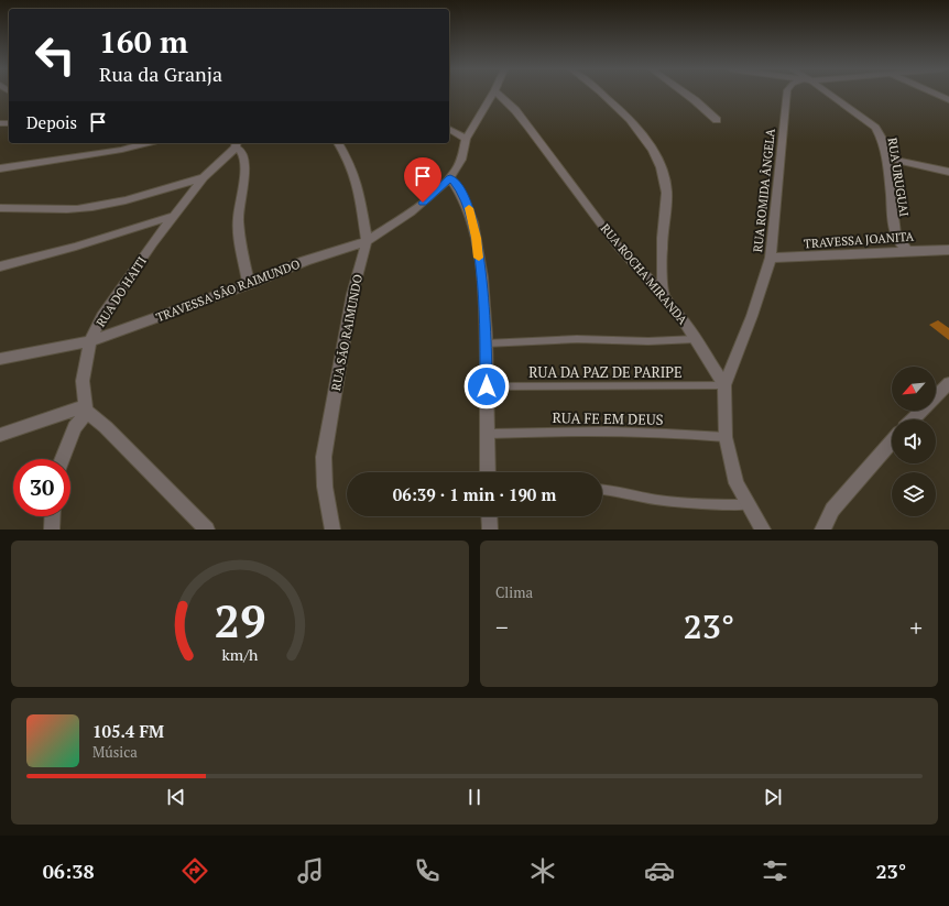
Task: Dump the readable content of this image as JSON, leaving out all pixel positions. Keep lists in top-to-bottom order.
{
  "streets": {
    "street": [
      "RUA URUGUAI",
      "RUA ROMIDA ÂNGELA",
      "TRAVESSA JOANITA",
      "RUA ROCHA MIRANDA",
      "TRAVESSA SÃO RAIMUNDO",
      "RUA DO HAITI",
      "RUA SÃO RAIMUNDO"
    ],
    "lane": ["RUA DA PAZ DE PARIPE", "RUA FE EM DEUS"]
  },
  "crossings": [
    ["RUA URUGUAI", "TRAVESSA JOANITA"],
    ["RUA ROMIDA ÂNGELA", "TRAVESSA JOANITA"],
    ["RUA ROMIDA ÂNGELA", "RUA ROCHA MIRANDA"],
    ["RUA ROMIDA ÂNGELA", "RUA DA PAZ DE PARIPE"],
    ["RUA ROCHA MIRANDA", "RUA DA PAZ DE PARIPE"],
    ["TRAVESSA SÃO RAIMUNDO", "RUA DO HAITI"],
    ["TRAVESSA SÃO RAIMUNDO", "RUA SÃO RAIMUNDO"]
  ],
  "north": "bottom left",
  "page": {
    "turn": ["160 m", "Rua da Granja"],
    "then": "Depois",
    "limit": "30",
    "trip": "06:39 · 1 min · 190 m",
    "tile": "Clima",
    "heat": ["−", "23°", "+"],
    "song": ["105.4 FM", "Música"],
    "tabs": ["06:38", "23°"],
    "gauge": ["29", "km/h"]
  }
}
